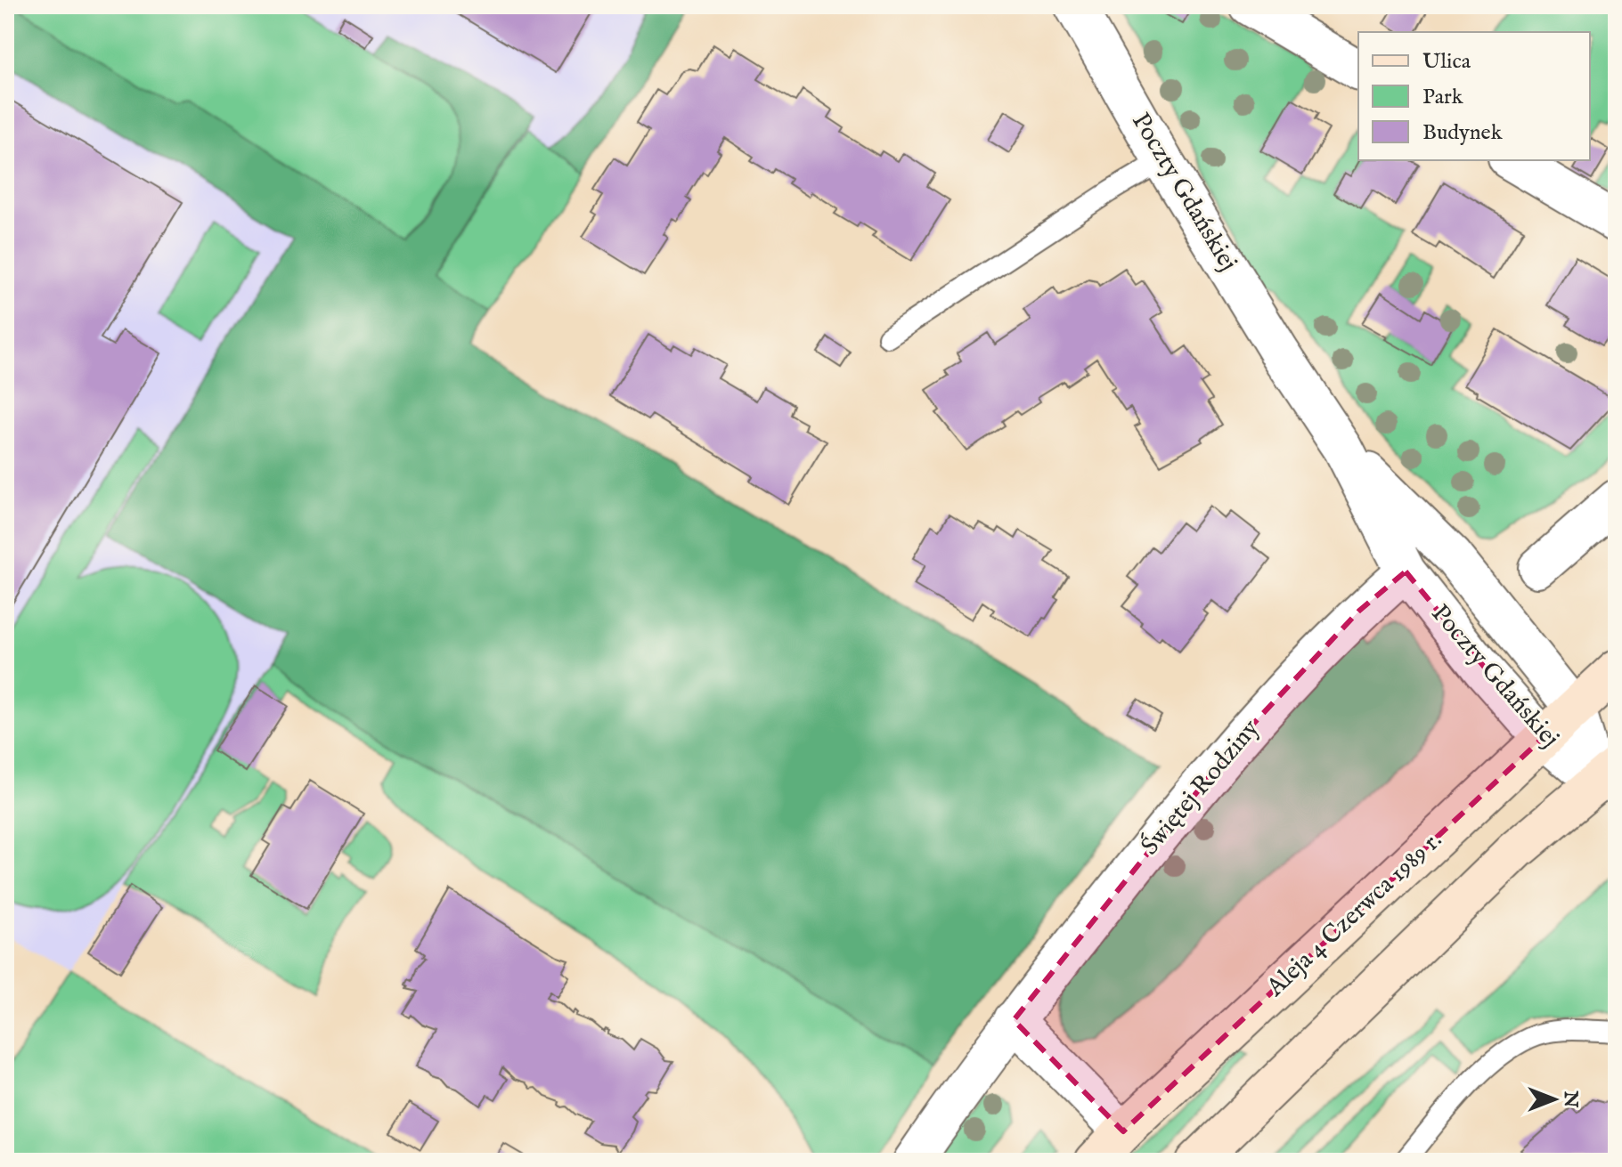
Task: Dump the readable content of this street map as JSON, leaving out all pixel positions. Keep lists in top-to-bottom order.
{
  "streets": {
    "main road": ["Aleja 4 Czerwca 1989 r."],
    "street": ["Poczty Gdańskiej", "Świętej Rodziny"]
  },
  "crossings": [
    ["Poczty Gdańskiej", "Świętej Rodziny"],
    ["Poczty Gdańskiej", "Aleja 4 Czerwca 1989 r."]
  ],
  "legend": ["Ulica", "Park", "Budynek"],
  "north": "right"
}
